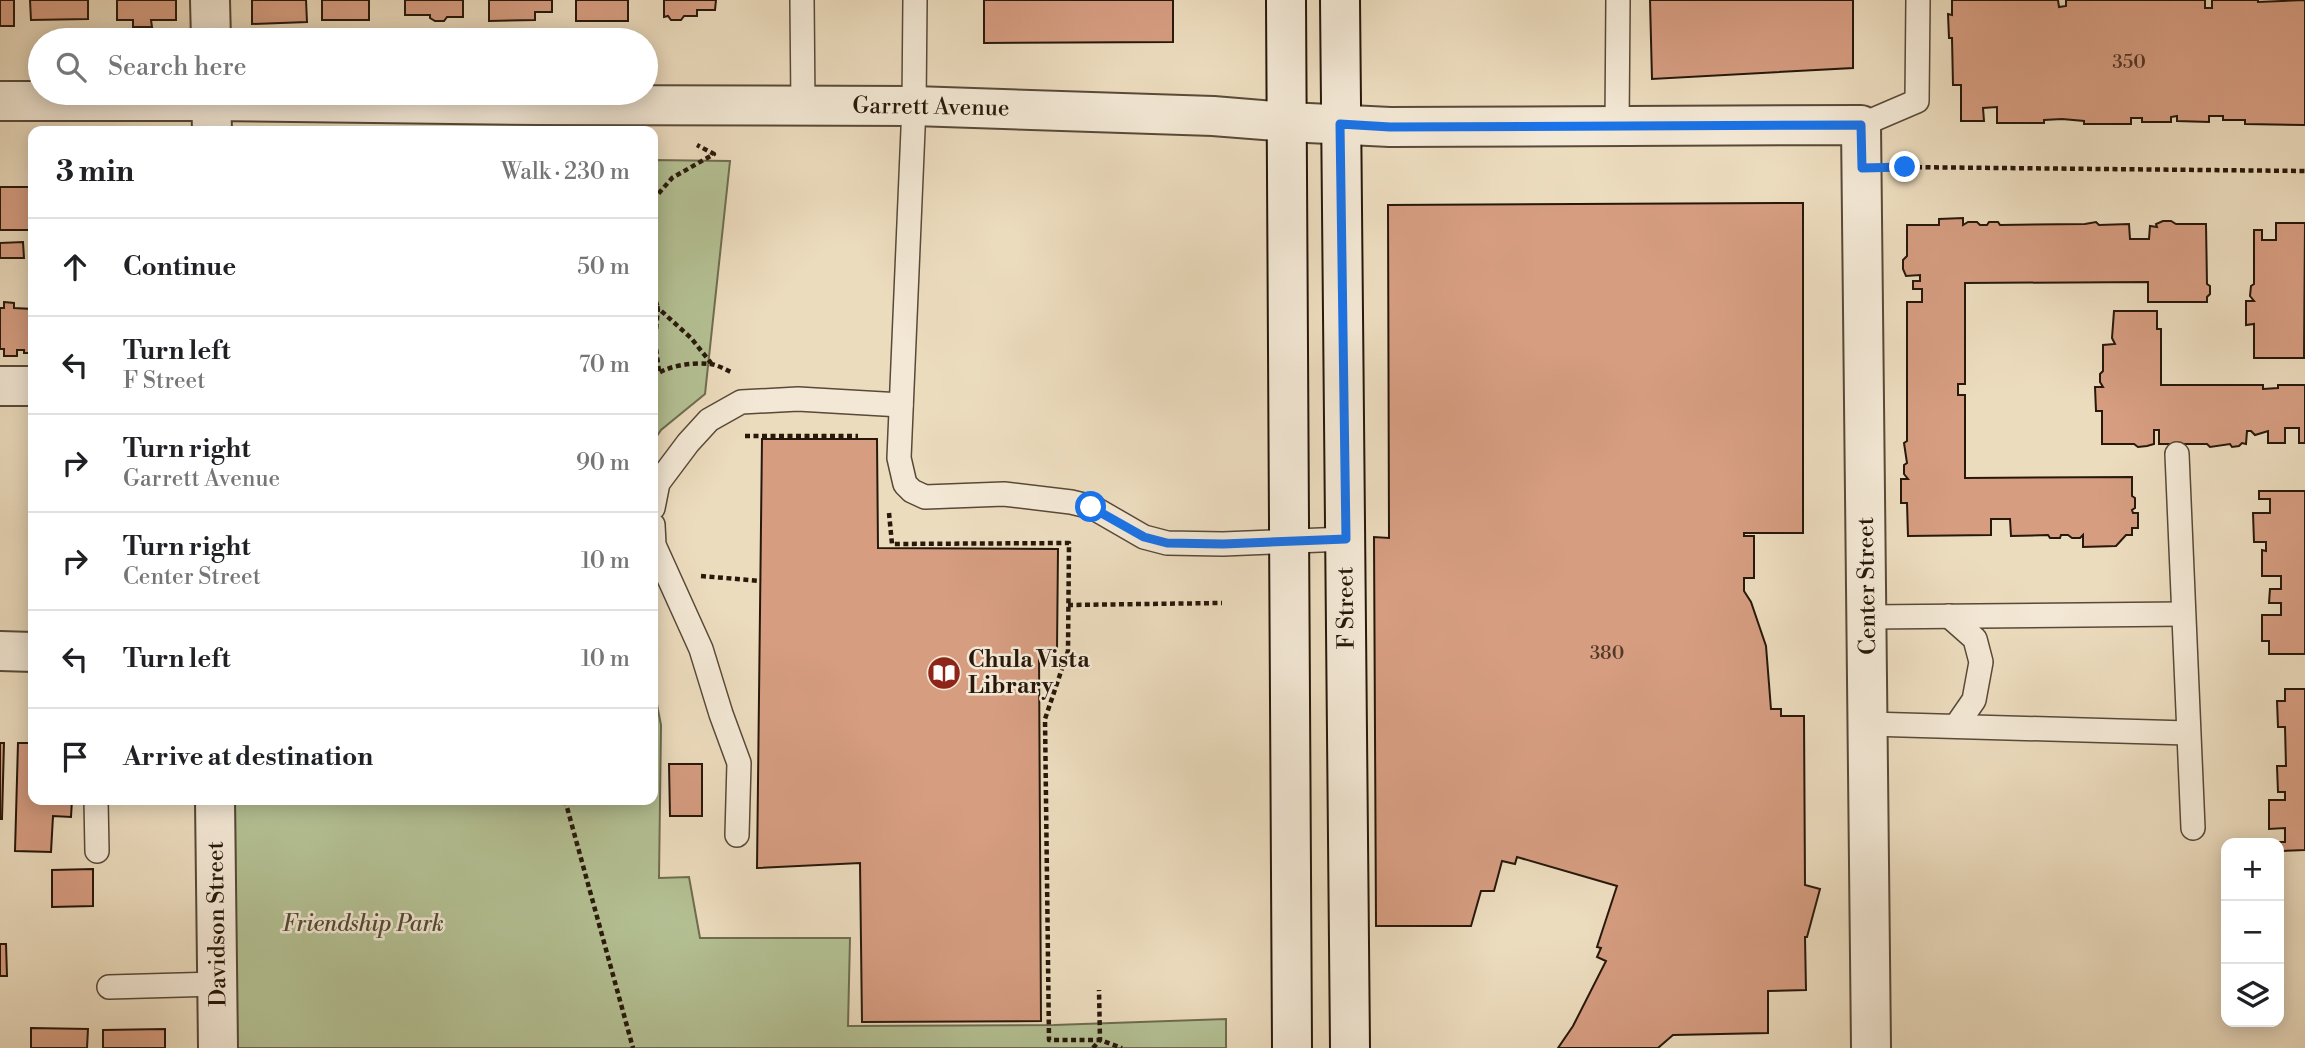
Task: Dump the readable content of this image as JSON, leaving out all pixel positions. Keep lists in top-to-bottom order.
{
  "streets": {
    "street": [
      "Garrett Avenue",
      "Center Street",
      "F Street",
      "Davidson Street"
    ]
  },
  "crossings": [
    ["Garrett Avenue", "Center Street"],
    ["Garrett Avenue", "F Street"]
  ],
  "parks": ["Friendship Park"],
  "places": {
    "library": ["Chula Vista Library"]
  },
  "house_numbers": ["350", "380"],
  "page": {
    "search": "Search here",
    "heading": ["3 min", "Walk · 230 m"],
    "list": [
      ["Continue", "50 m"],
      ["Turn left", "F Street", "70 m"],
      ["Turn right", "Garrett Avenue", "90 m"],
      ["Turn right", "Center Street", "10 m"],
      ["Turn left", "10 m"],
      "Arrive at destination"
    ],
    "map_buttons": ["+", "−"]
  }
}
